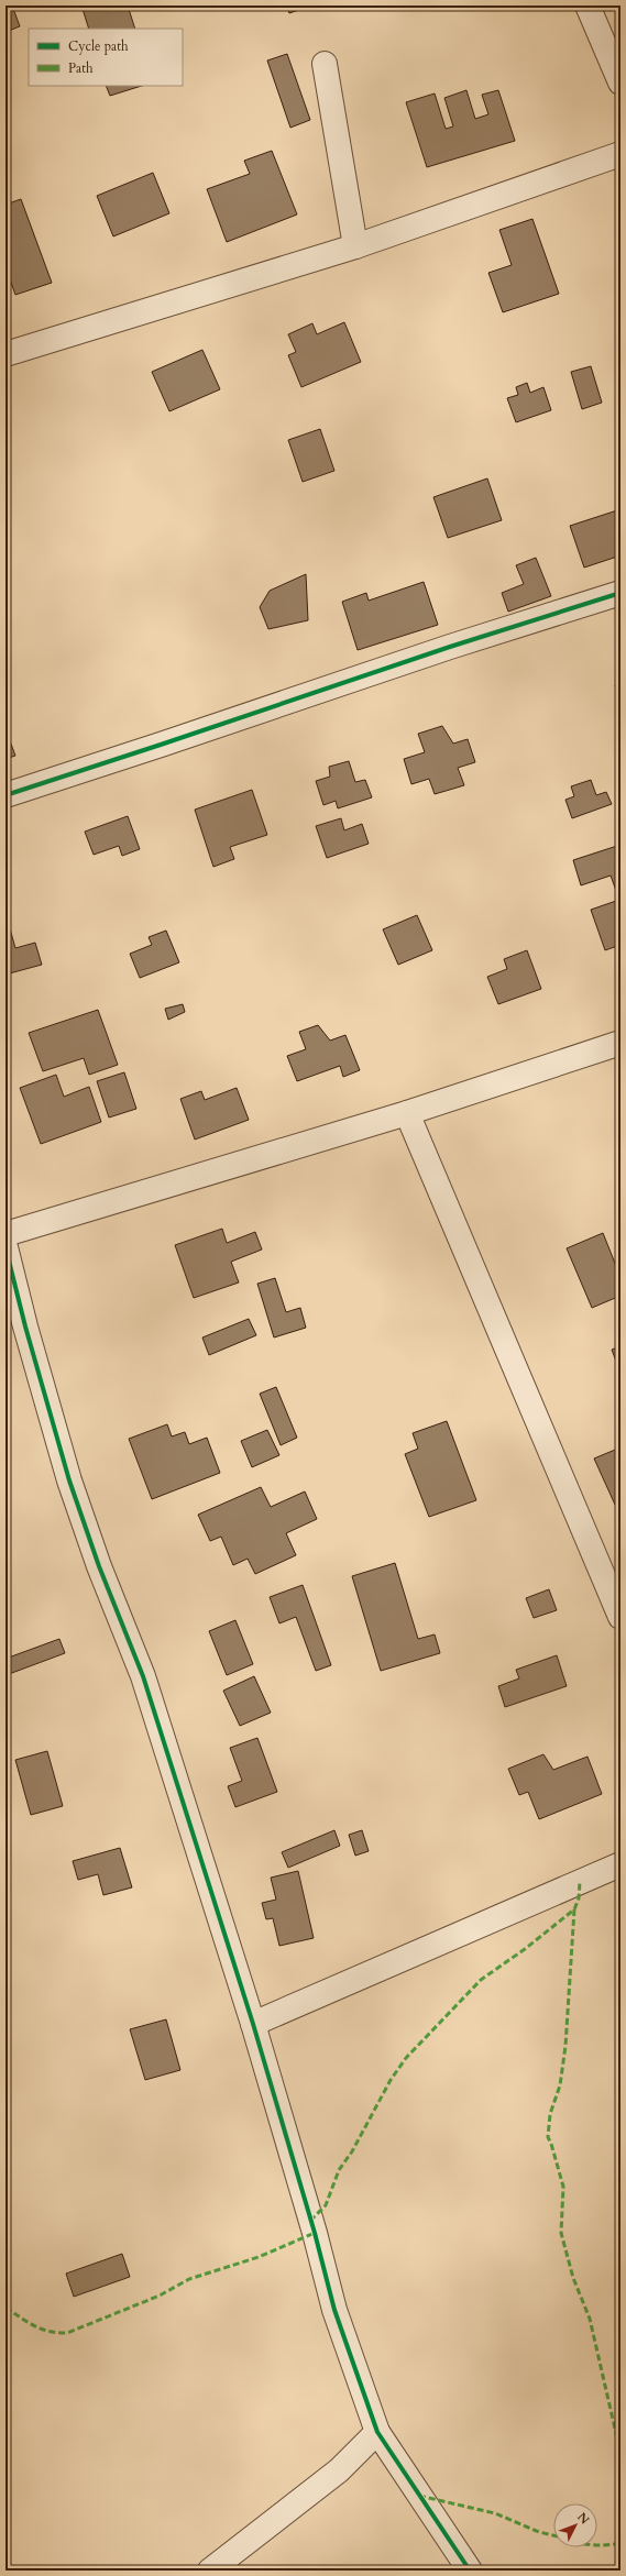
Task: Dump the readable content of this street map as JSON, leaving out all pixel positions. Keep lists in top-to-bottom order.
{
  "legend": ["Cycle path", "Path"],
  "north": "top right"
}
